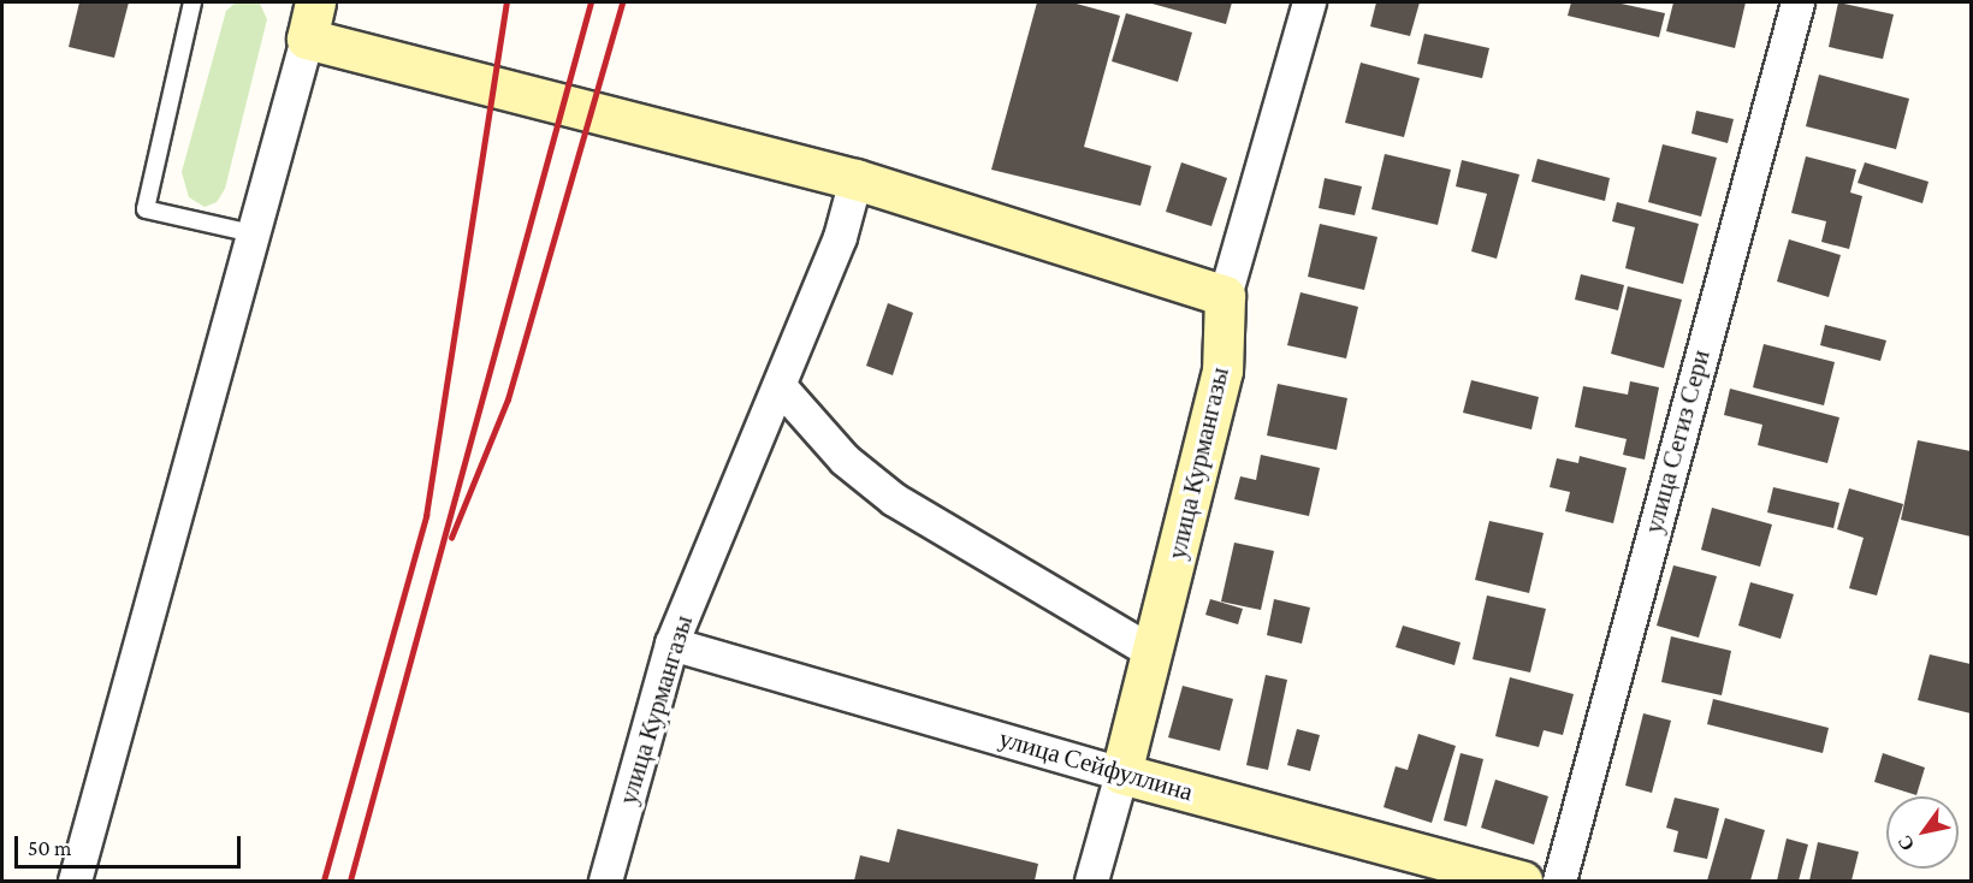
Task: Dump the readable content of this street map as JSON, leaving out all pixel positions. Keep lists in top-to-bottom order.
{
  "streets": {
    "main road": ["улица Курмангазы", "улица Сейфуллина"],
    "street": ["улица Сегиз Сери"]
  },
  "crossings": [
    ["улица Курмангазы", "улица Сейфуллина"]
  ],
  "scale_bar": "50 m",
  "north": "bottom left"
}
